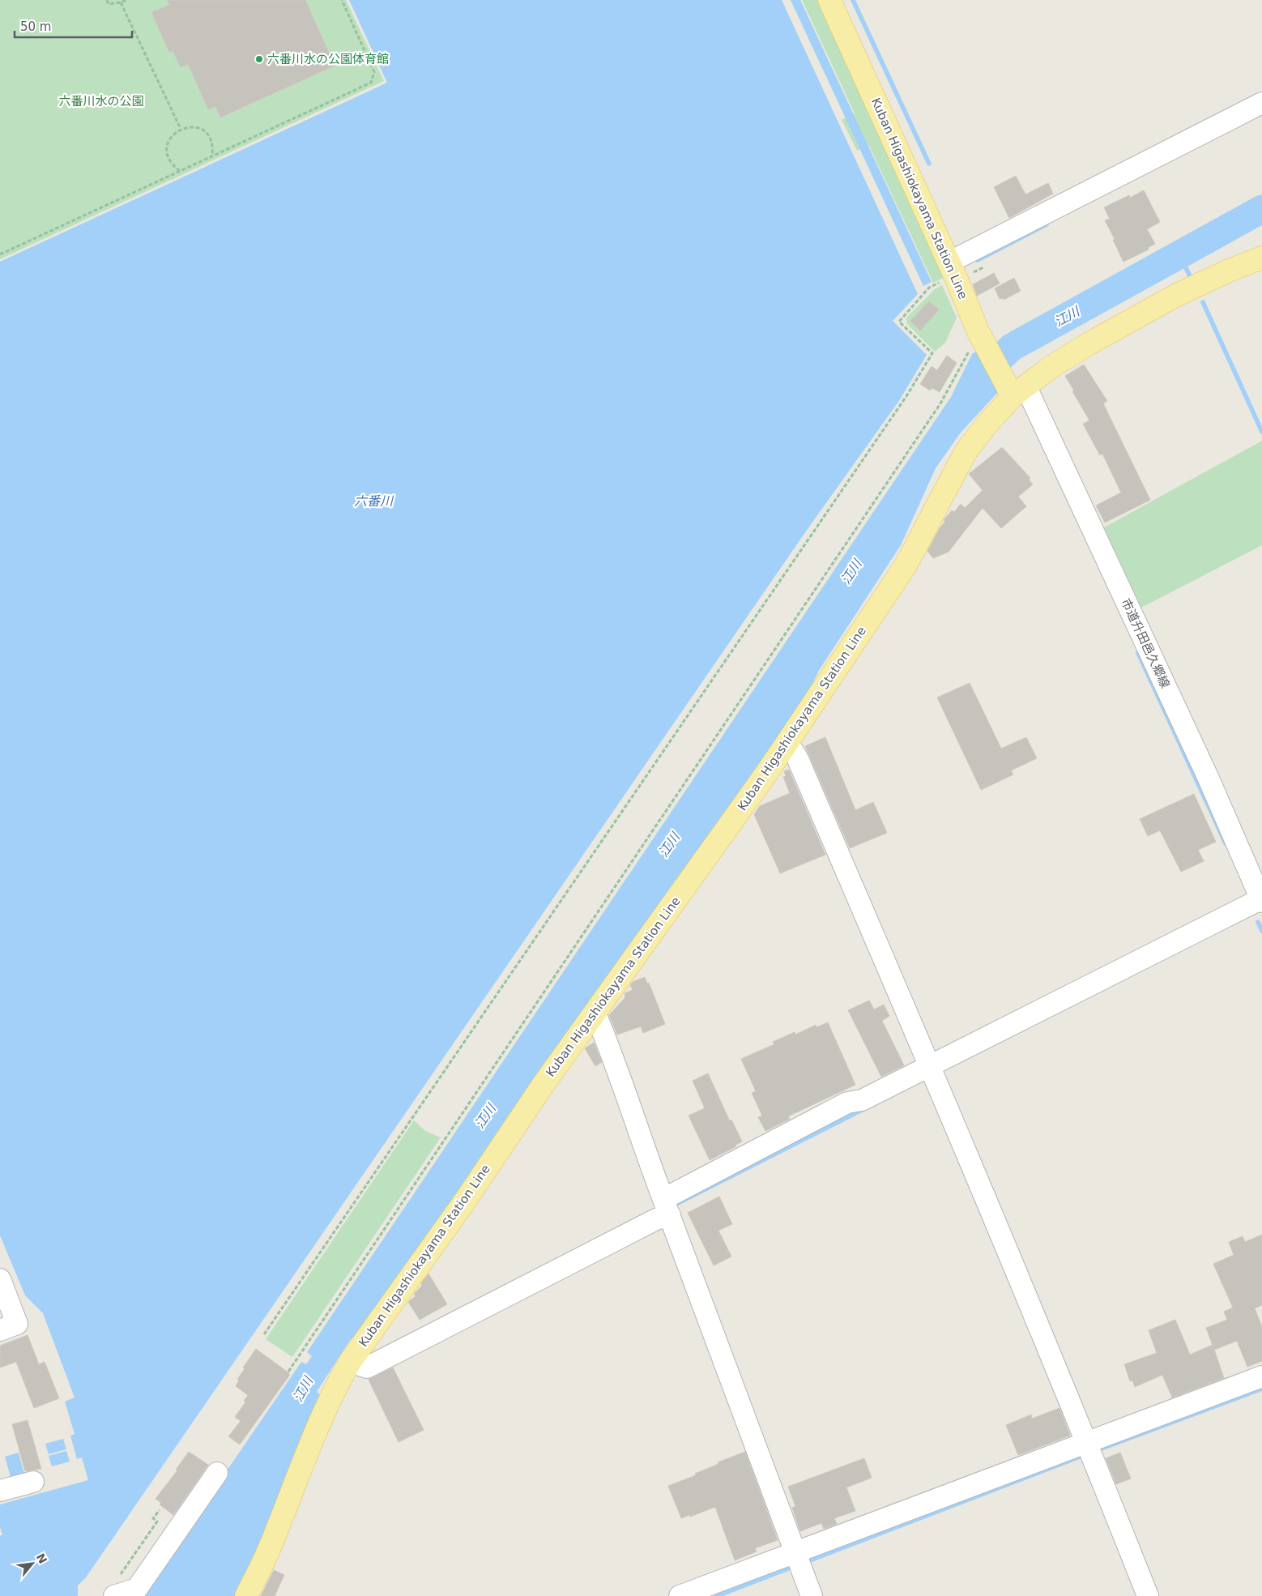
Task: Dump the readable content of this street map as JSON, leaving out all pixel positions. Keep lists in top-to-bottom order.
{
  "streets": {
    "main road": ["Kuban Higashiokayama Station Line"],
    "street": ["市道升田邑久郷線"]
  },
  "crossings": [
    ["Kuban Higashiokayama Station Line", "市道升田邑久郷線"]
  ],
  "water": ["江川", "六番川"],
  "parks": ["六番川水の公園"],
  "places": ["六番川水の公園体育館"],
  "scale_bar": "50 m",
  "north": "top right"
}
